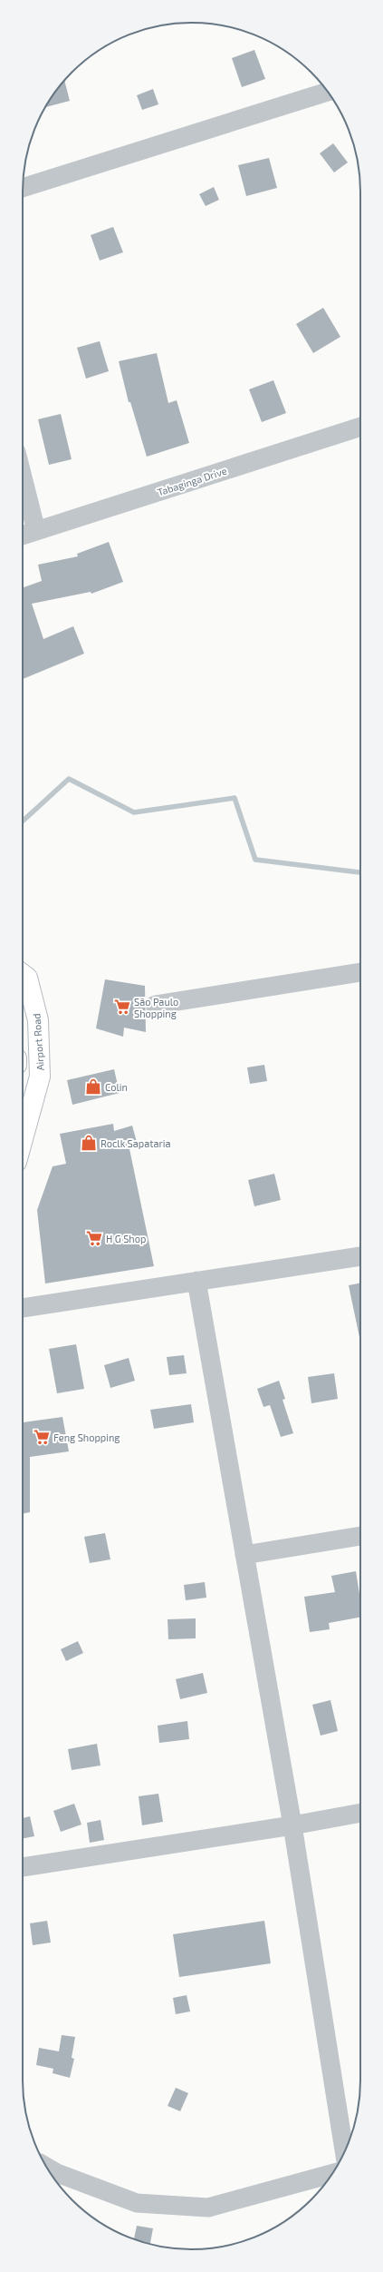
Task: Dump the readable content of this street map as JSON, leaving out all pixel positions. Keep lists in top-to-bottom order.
{
  "streets": {
    "street": ["Tabaginga Drive", "Airport Road"]
  },
  "places": {
    "supermarket": ["São Paulo Shopping", "H G Shop", "Feng Shopping"],
    "shop": ["Colin", "Roclk Sapataria"]
  }
}
